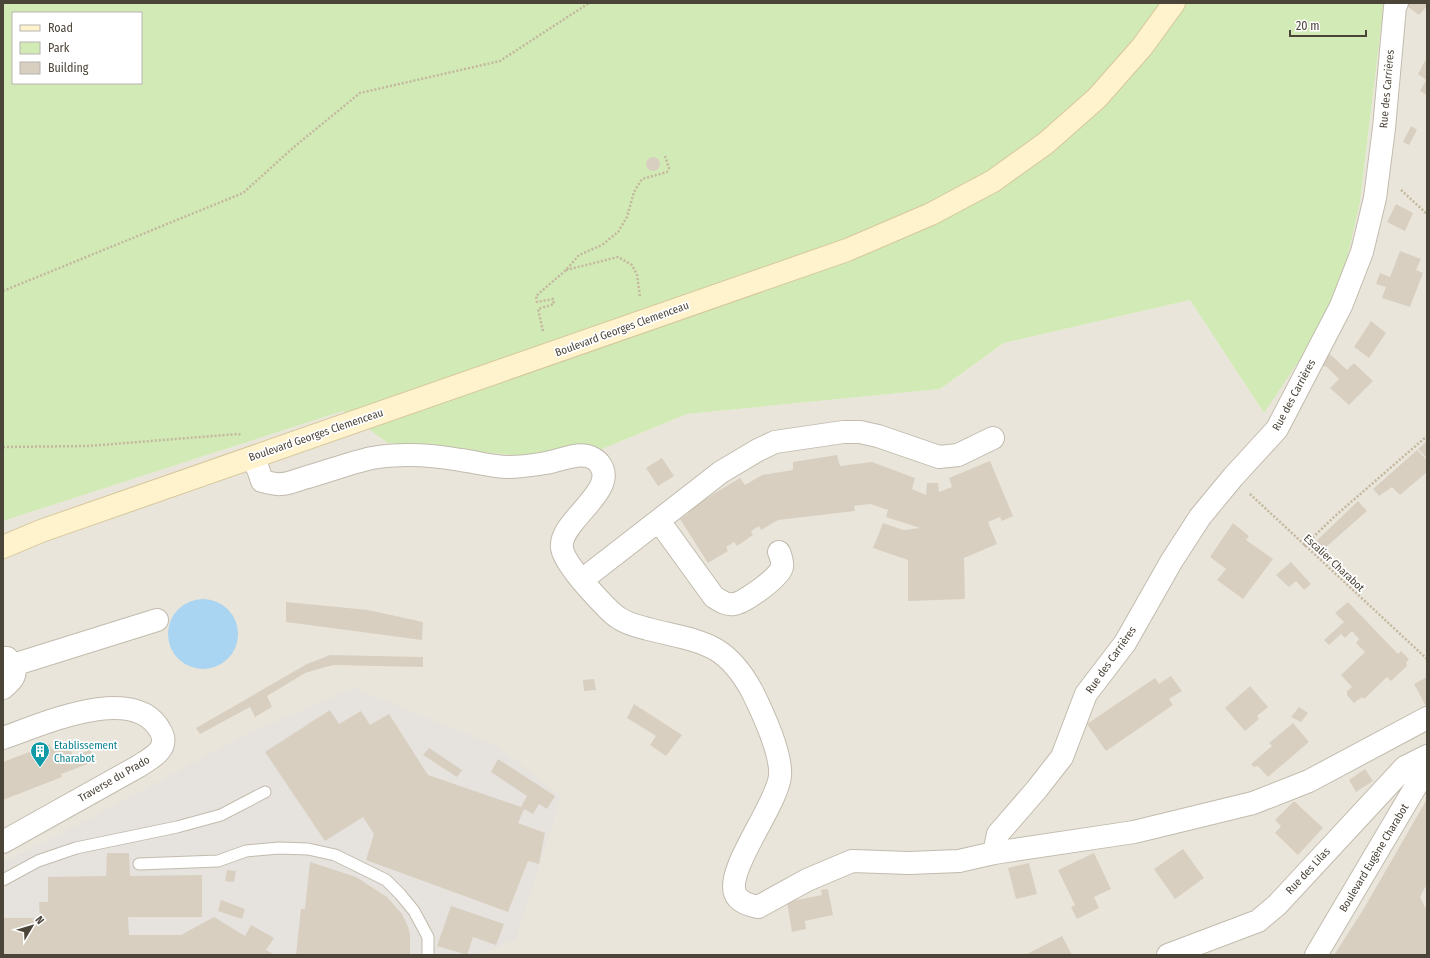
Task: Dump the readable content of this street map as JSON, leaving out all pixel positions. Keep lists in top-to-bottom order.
{
  "streets": {
    "main road": ["Boulevard Georges Clemenceau"],
    "street": [
      "Rue des Carrières",
      "Traverse du Prado",
      "Boulevard Eugène Charabot",
      "Rue des Lilas"
    ],
    "path": ["Escalier Charabot"]
  },
  "crossings": [
    ["Rue des Carrières", "Escalier Charabot"]
  ],
  "places": {
    "building": ["Etablissement Charabot"]
  },
  "legend": ["Road", "Park", "Building"],
  "scale_bar": "20 m",
  "north": "top right"
}
